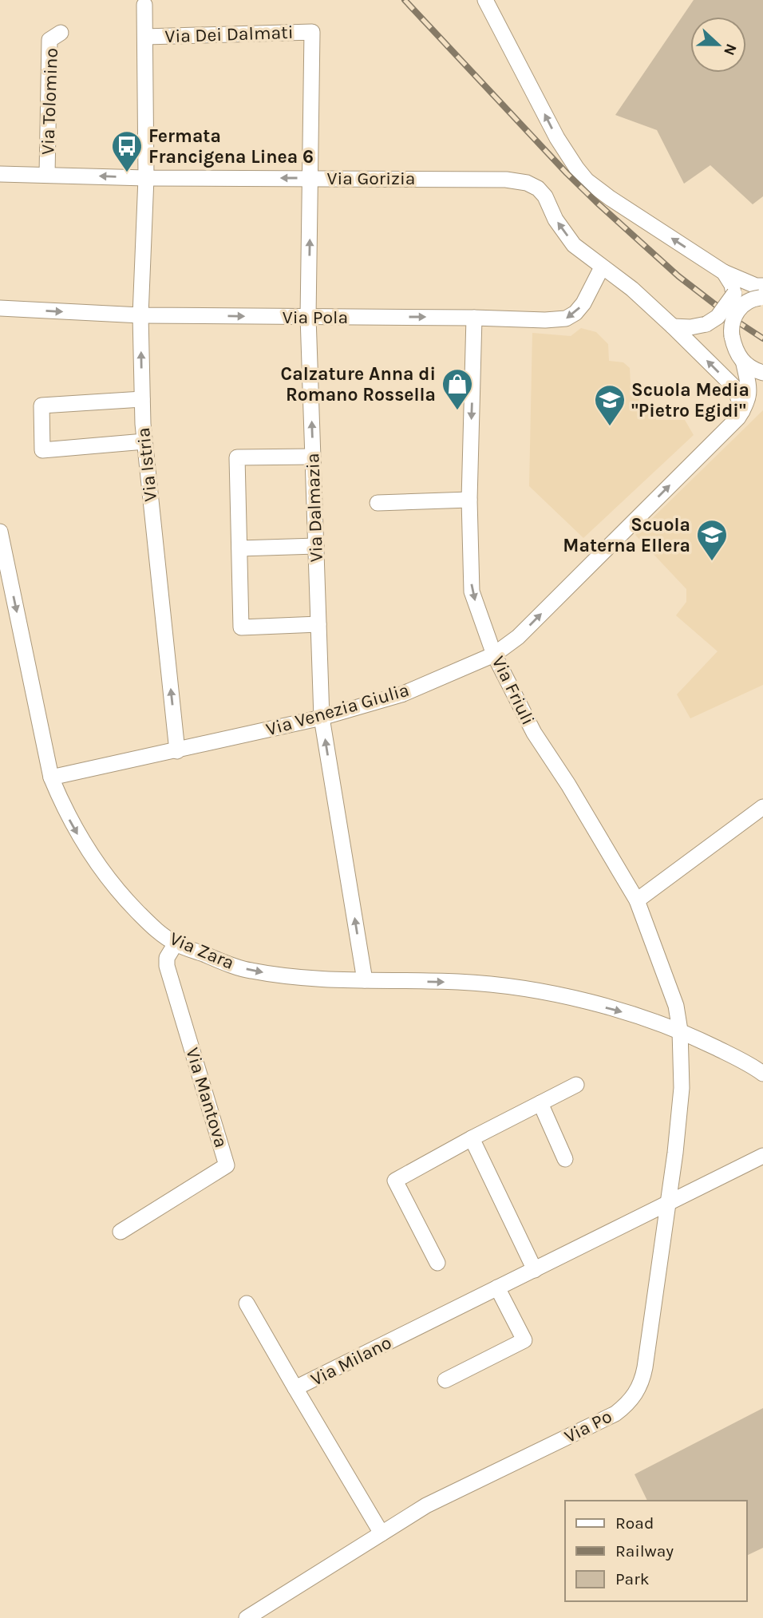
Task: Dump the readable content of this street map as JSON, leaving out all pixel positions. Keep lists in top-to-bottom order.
{
  "streets": {
    "street": [
      "Via Dei Dalmati",
      "Via Tolomino",
      "Via Gorizia",
      "Via Pola",
      "Via Istria",
      "Via Dalmazia",
      "Via Friuli",
      "Via Venezia Giulia",
      "Via Zara",
      "Via Mantova",
      "Via Milano",
      "Via Po"
    ]
  },
  "crossings": [
    ["Via Dei Dalmati", "Via Istria"],
    ["Via Dei Dalmati", "Via Dalmazia"],
    ["Via Tolomino", "Via Gorizia"],
    ["Via Gorizia", "Via Pola"],
    ["Via Gorizia", "Via Istria"],
    ["Via Gorizia", "Via Dalmazia"],
    ["Via Gorizia", "Via Venezia Giulia"],
    ["Via Pola", "Via Istria"],
    ["Via Pola", "Via Dalmazia"],
    ["Via Pola", "Via Friuli"],
    ["Via Istria", "Via Venezia Giulia"],
    ["Via Dalmazia", "Via Venezia Giulia"],
    ["Via Dalmazia", "Via Zara"],
    ["Via Friuli", "Via Venezia Giulia"],
    ["Via Friuli", "Via Zara"],
    ["Via Friuli", "Via Po"],
    ["Via Venezia Giulia", "Via Zara"],
    ["Via Zara", "Via Mantova"],
    ["Via Zara", "Via Po"],
    ["Via Milano", "Via Po"]
  ],
  "one_way": [
    "Via Gorizia",
    "Via Istria",
    "Via Dalmazia",
    "Via Friuli",
    "Via Venezia Giulia",
    "Via Zara"
  ],
  "places": {
    "bus stop": ["Fermata Francigena Linea 6"],
    "shop": ["Calzature Anna di Romano Rossella"],
    "school or university": ["Scuola Media \"Pietro Egidi\"", "Scuola Materna Ellera"]
  },
  "legend": ["Road", "Railway", "Park"],
  "north": "right"
}
